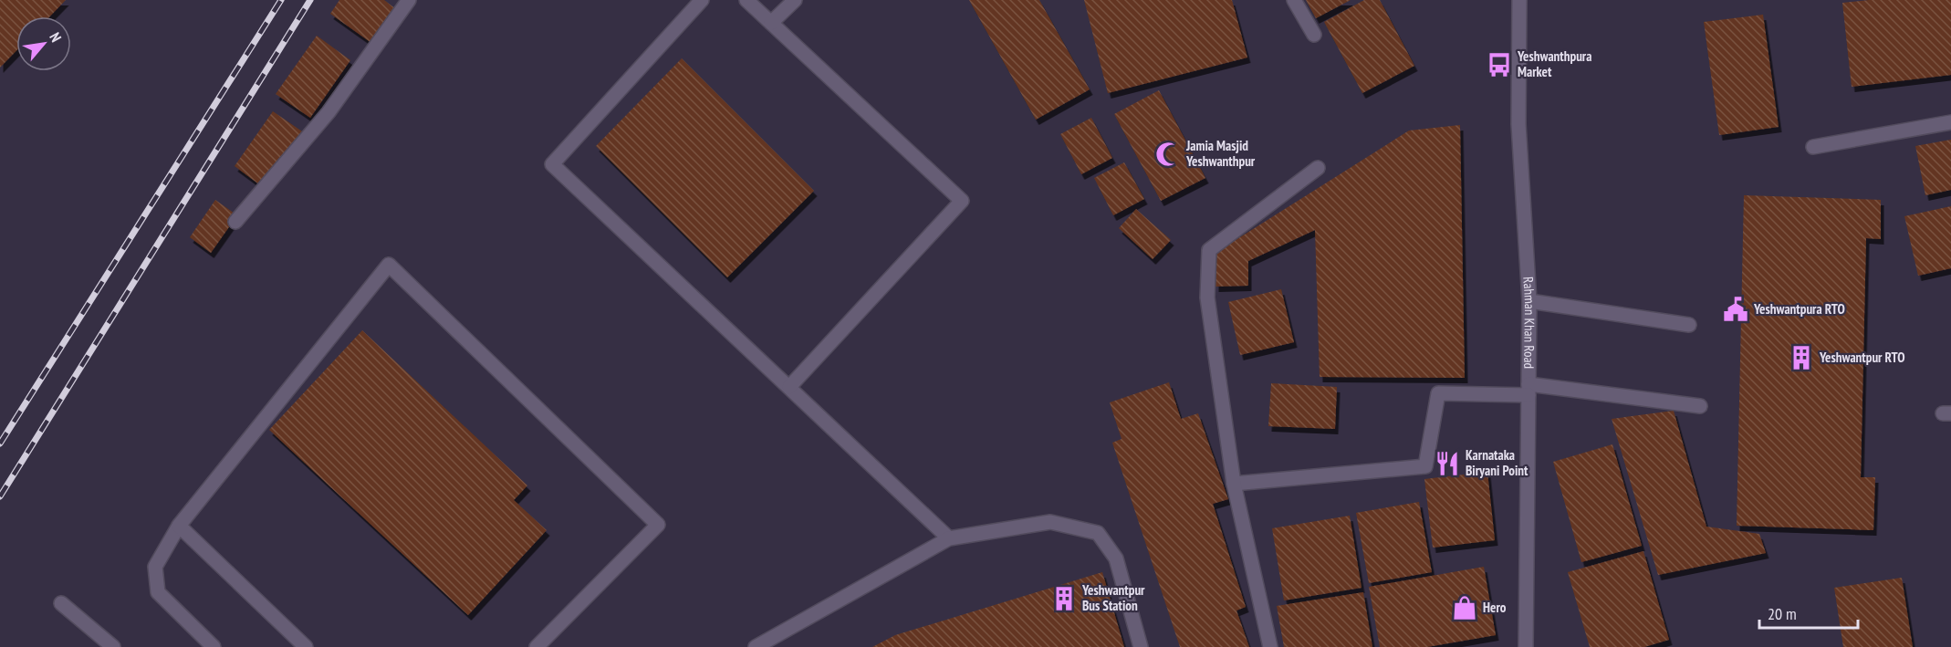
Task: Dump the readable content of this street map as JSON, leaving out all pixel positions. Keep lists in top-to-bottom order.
{
  "streets": {
    "street": ["Rahman Khan Road"]
  },
  "places": {
    "bus stop": ["Yeshwanthpura Market"],
    "mosque": ["Jamia Masjid Yeshwanthpur"],
    "public building": ["Yeshwantpura RTO"],
    "building": ["Yeshwantpur RTO", "Yeshwantpur Bus Station"],
    "restaurant": ["Karnataka Biryani Point"],
    "shop": ["Hero"]
  },
  "scale_bar": "20 m",
  "north": "top right"
}
